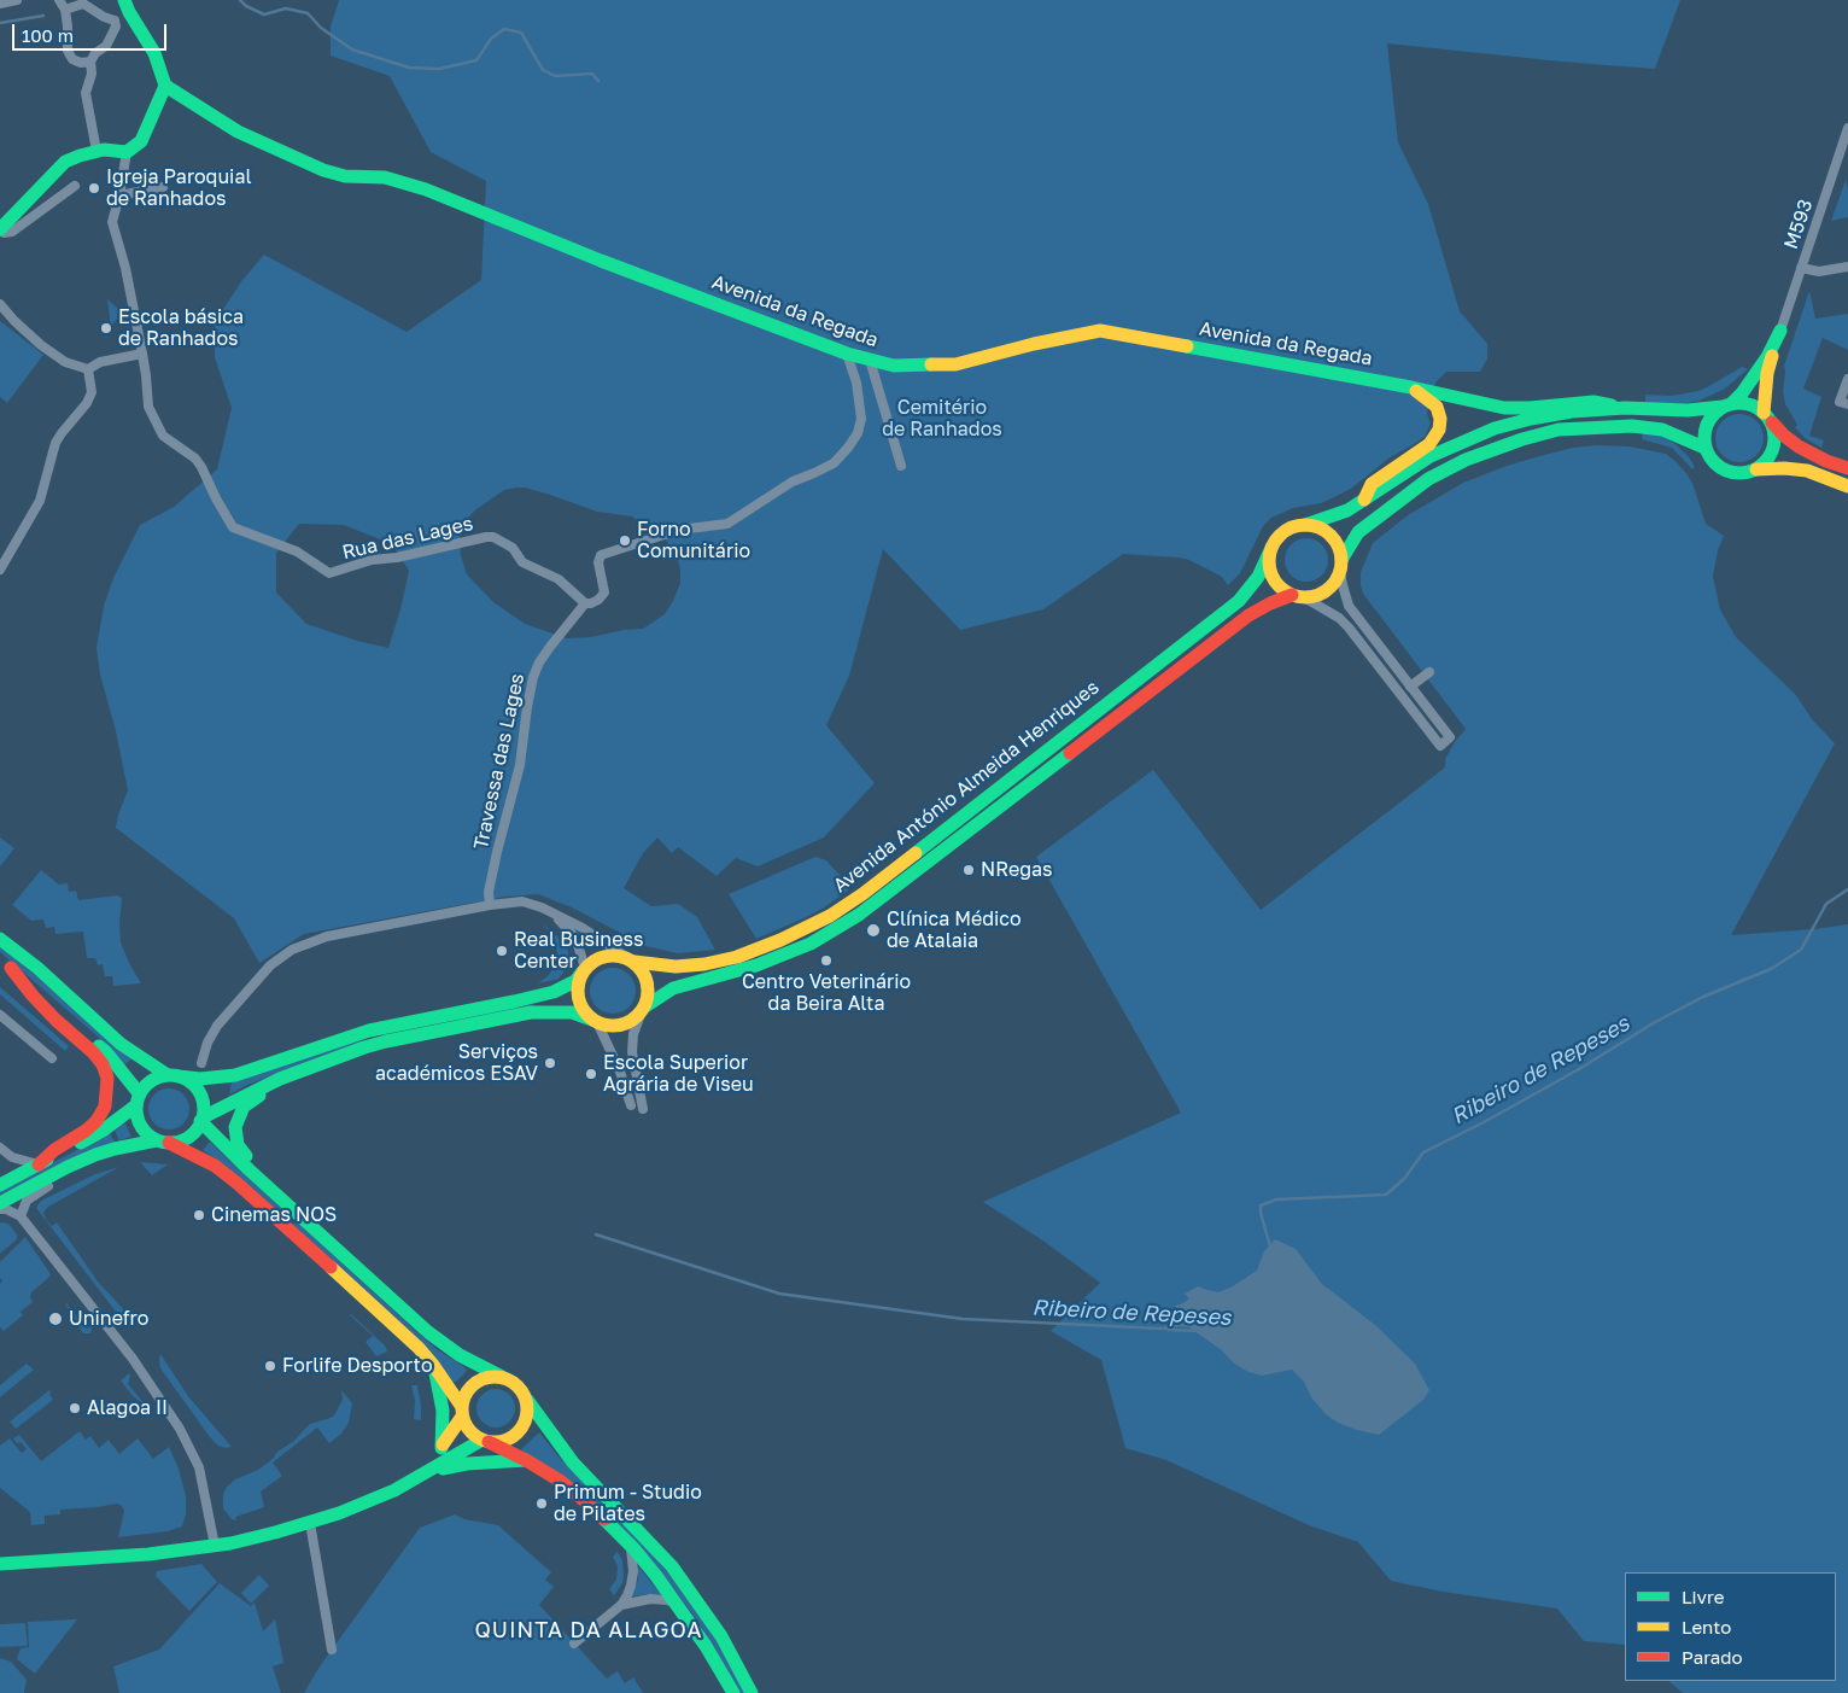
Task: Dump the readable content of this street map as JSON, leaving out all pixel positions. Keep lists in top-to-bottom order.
{
  "streets": {
    "main road": ["Avenida da Regada", "Avenida António Almeida Henriques"],
    "street": ["M593", "Rua das Lages", "Travessa das Lages"]
  },
  "crossings": [
    ["Rua das Lages", "Travessa das Lages"]
  ],
  "districts": ["QUINTA DA ALAGOA"],
  "water": ["Ribeiro de Repeses"],
  "parks": ["Cemitério de Ranhados"],
  "places": [
    "Igreja Paroquial de Ranhados",
    "Escola básica de Ranhados",
    "Forno Comunitário",
    "NRegas",
    "Clínica Médico de Atalaia",
    "Real Business Center",
    "Centro Veterinário da Beira Alta",
    "Serviços académicos ESAV",
    "Escola Superior Agrária de Viseu",
    "Cinemas NOS",
    "Uninefro",
    "Forlife Desporto",
    "Alagoa II",
    "Primum - Studio de Pilates"
  ],
  "legend": ["Livre", "Lento", "Parado"],
  "scale_bar": "100 m"
}
